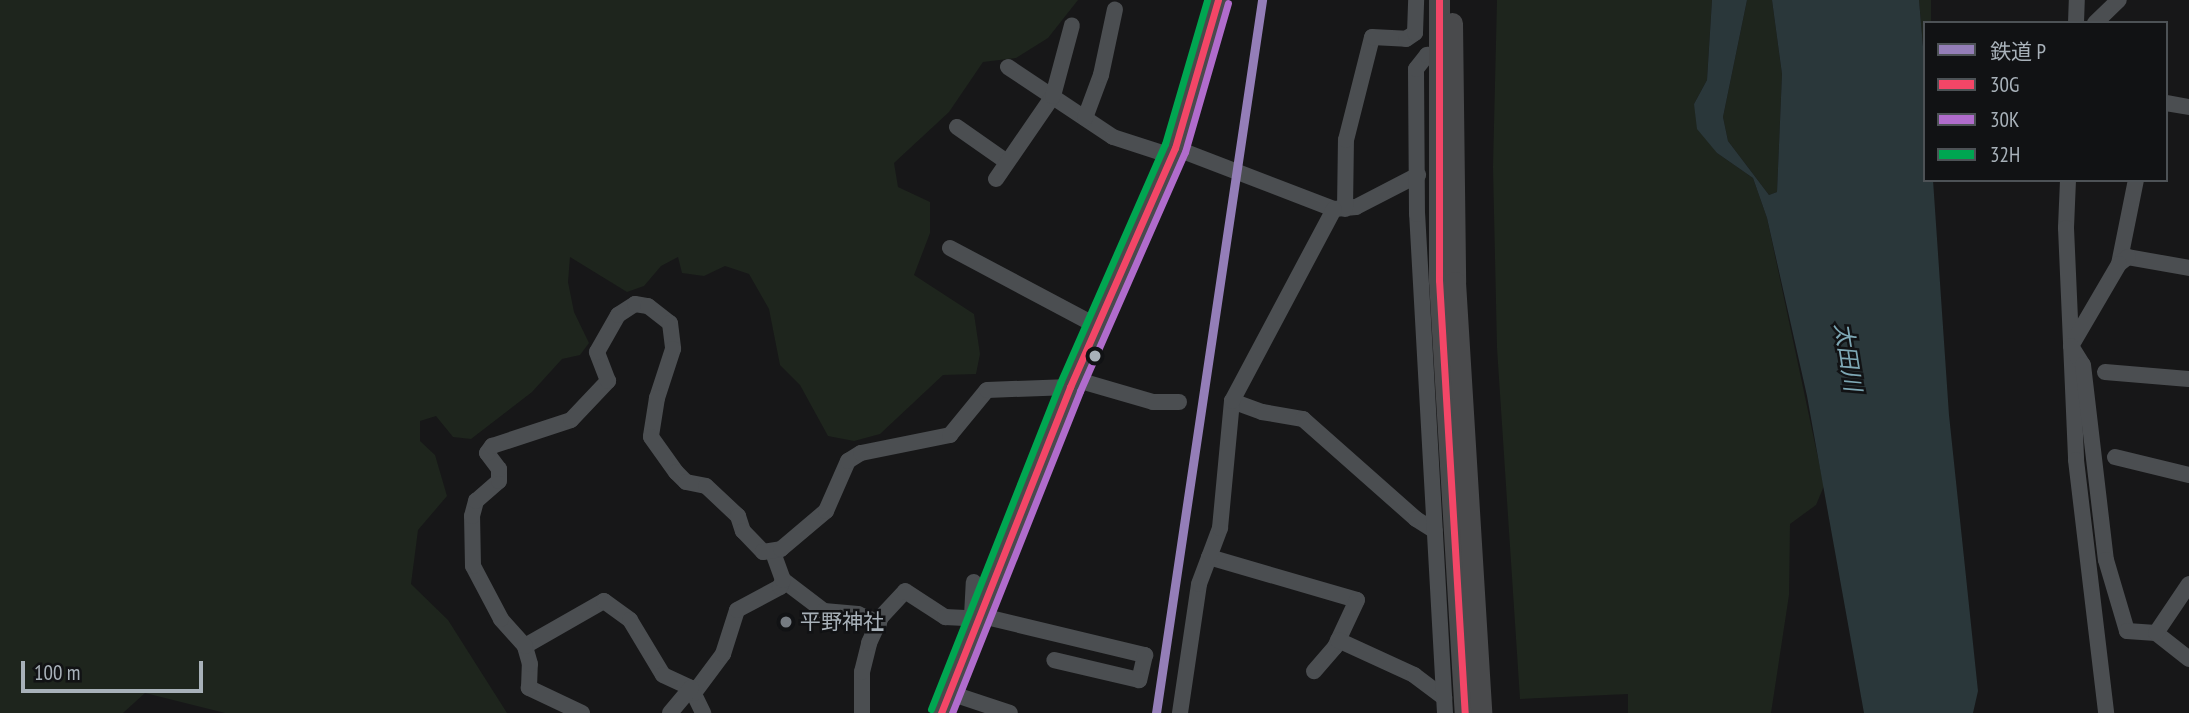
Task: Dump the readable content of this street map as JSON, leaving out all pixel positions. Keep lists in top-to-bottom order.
{
  "water": ["太田川"],
  "places": ["平野神社"],
  "lines": [
    "rail line P",
    "transit line 30G",
    "transit line 32H",
    "transit line 30K"
  ],
  "legend": [
    "鉄道 P",
    "30G",
    "30K",
    "32H"
  ],
  "scale_bar": "100 m"
}
